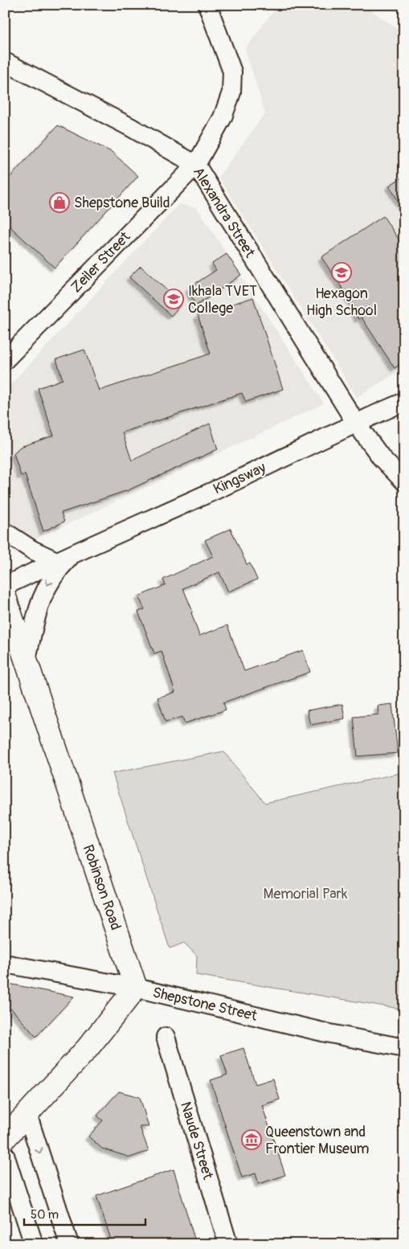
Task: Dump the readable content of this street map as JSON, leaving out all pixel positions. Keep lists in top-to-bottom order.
{
  "streets": {
    "street": [
      "Alexandra Street",
      "Zeiler Street",
      "Kingsway",
      "Robinson Road",
      "Shepstone Street",
      "Naude Street"
    ]
  },
  "crossings": [
    ["Alexandra Street", "Zeiler Street"],
    ["Alexandra Street", "Kingsway"],
    ["Kingsway", "Robinson Road"],
    ["Robinson Road", "Shepstone Street"]
  ],
  "parks": ["Memorial Park"],
  "places": {
    "shop": ["Shepstone Build"],
    "school or university": ["Hexagon High School", "Ikhala TVET College"],
    "museum": ["Queenstown and Frontier Museum"]
  },
  "scale_bar": "50 m"
}
